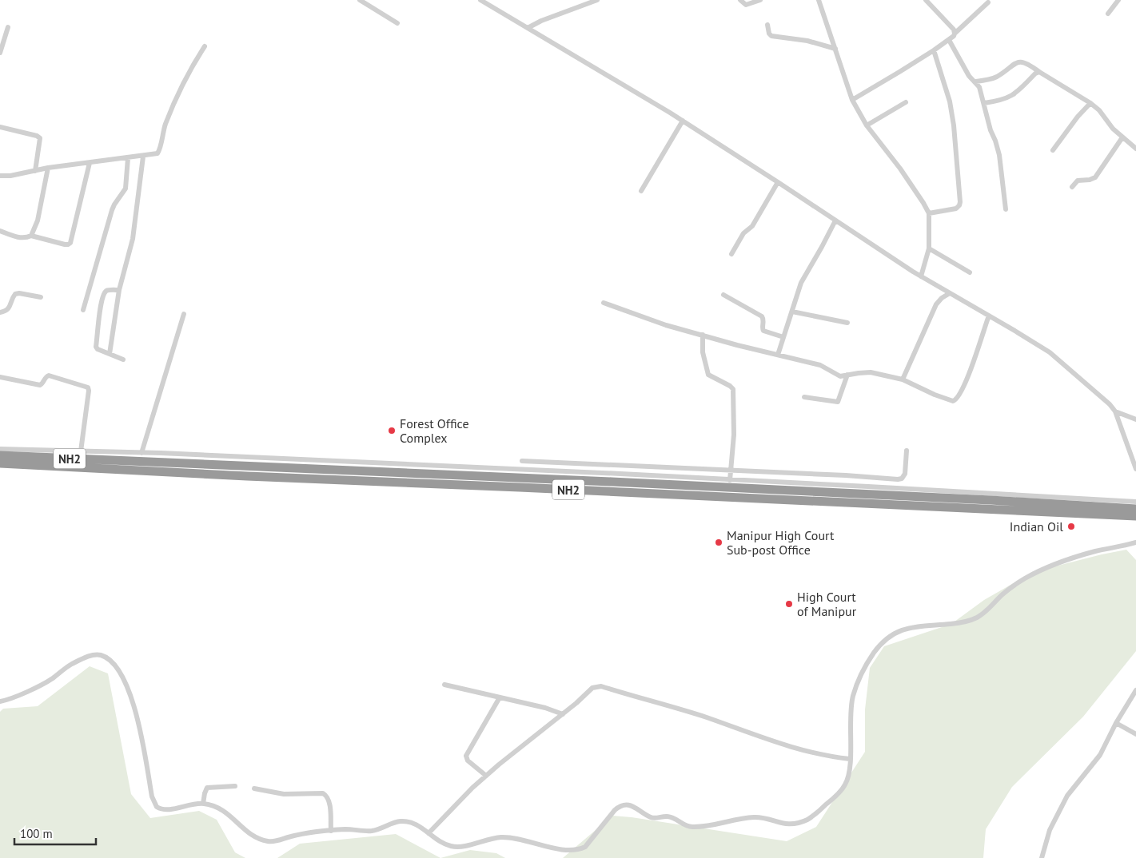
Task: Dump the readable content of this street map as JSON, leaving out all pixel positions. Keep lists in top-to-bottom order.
{
  "streets": {
    "highway": ["NH2"]
  },
  "places": [
    "Forest Office Complex",
    "Indian Oil",
    "Manipur High Court Sub-post Office",
    "High Court of Manipur"
  ],
  "scale_bar": "100 m"
}
